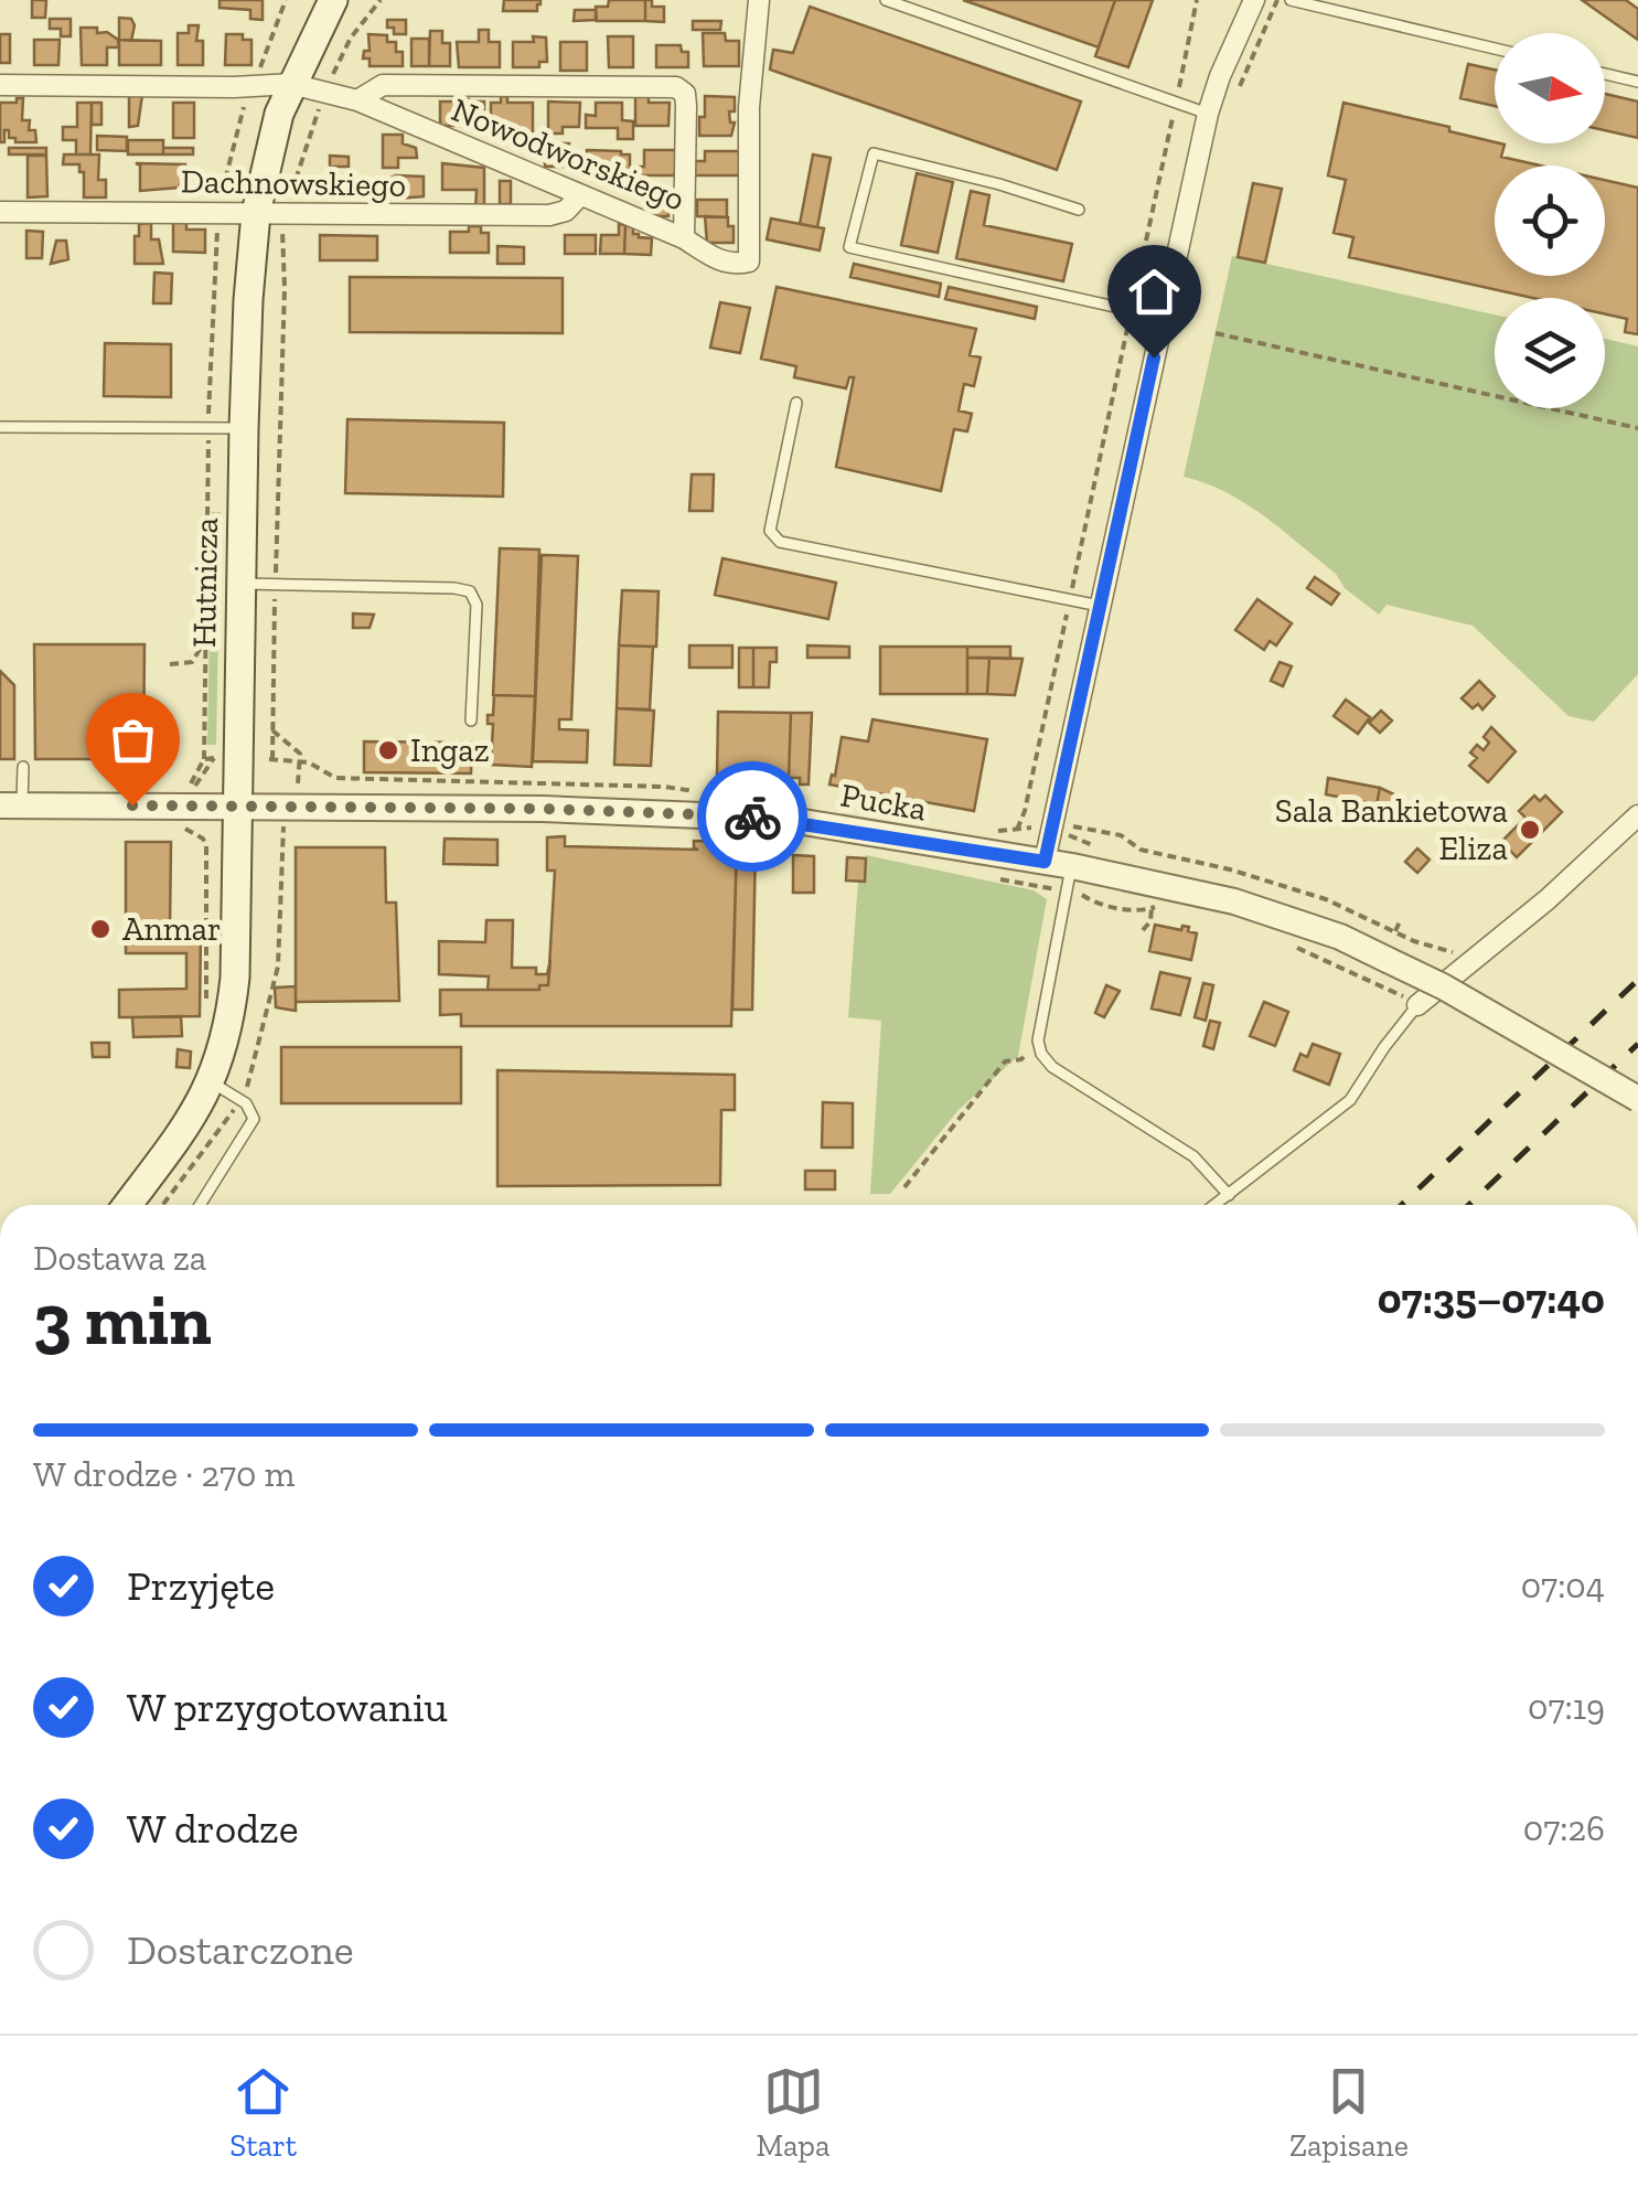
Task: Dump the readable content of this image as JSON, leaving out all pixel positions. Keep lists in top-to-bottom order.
{
  "streets": {
    "main road": ["Hutnicza"],
    "street": ["Nowodworskiego", "Dachnowskiego", "Pucka"]
  },
  "crossings": [
    ["Nowodworskiego", "Dachnowskiego"],
    ["Nowodworskiego", "Hutnicza"],
    ["Dachnowskiego", "Hutnicza"],
    ["Hutnicza", "Pucka"]
  ],
  "places": ["Ingaz", "Sala Bankietowa Eliza", "Anmar"],
  "north": "right",
  "page": {
    "heading": ["3 min", "Dostawa za", "07:35–07:40"],
    "bar": "W drodze · 270 m",
    "list": [
      ["Przyjęte", "07:04"],
      ["W przygotowaniu", "07:19"],
      ["W drodze", "07:26"],
      "Dostarczone"
    ],
    "tabs": ["Start", "Mapa", "Zapisane"]
  }
}
